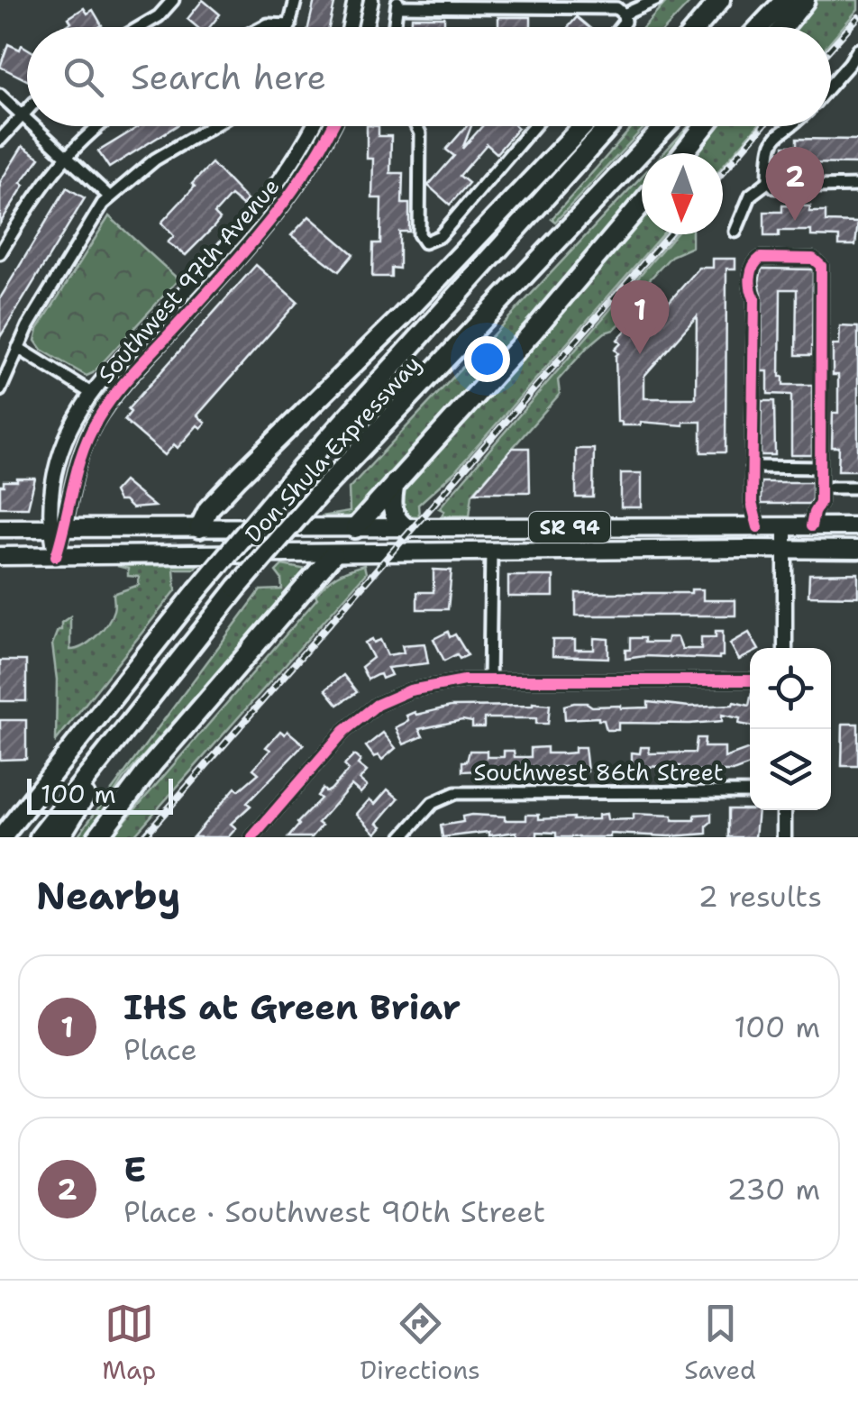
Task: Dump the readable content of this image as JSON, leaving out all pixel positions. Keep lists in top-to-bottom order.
{
  "streets": {
    "highway": ["Don Shula Expressway"],
    "main road": ["SR 94"],
    "street": ["Southwest 97th Avenue", "Southwest 86th Street"]
  },
  "crossings": [
    ["Southwest 97th Avenue", "SR 94"]
  ],
  "scale_bar": "100 m",
  "north": "bottom",
  "page": {
    "search": "Search here",
    "pins": ["2", "1"],
    "scale": "100 m",
    "heading": ["Nearby", "2 results"],
    "list": [
      {
        "mark": "1",
        "name": "IHS at Green Briar",
        "note": "Place",
        "value": "100 m"
      },
      {
        "mark": "2",
        "name": "E",
        "note": "Place · Southwest 90th Street",
        "value": "230 m"
      }
    ],
    "nav": ["Map", "Directions", "Saved"]
  }
}
